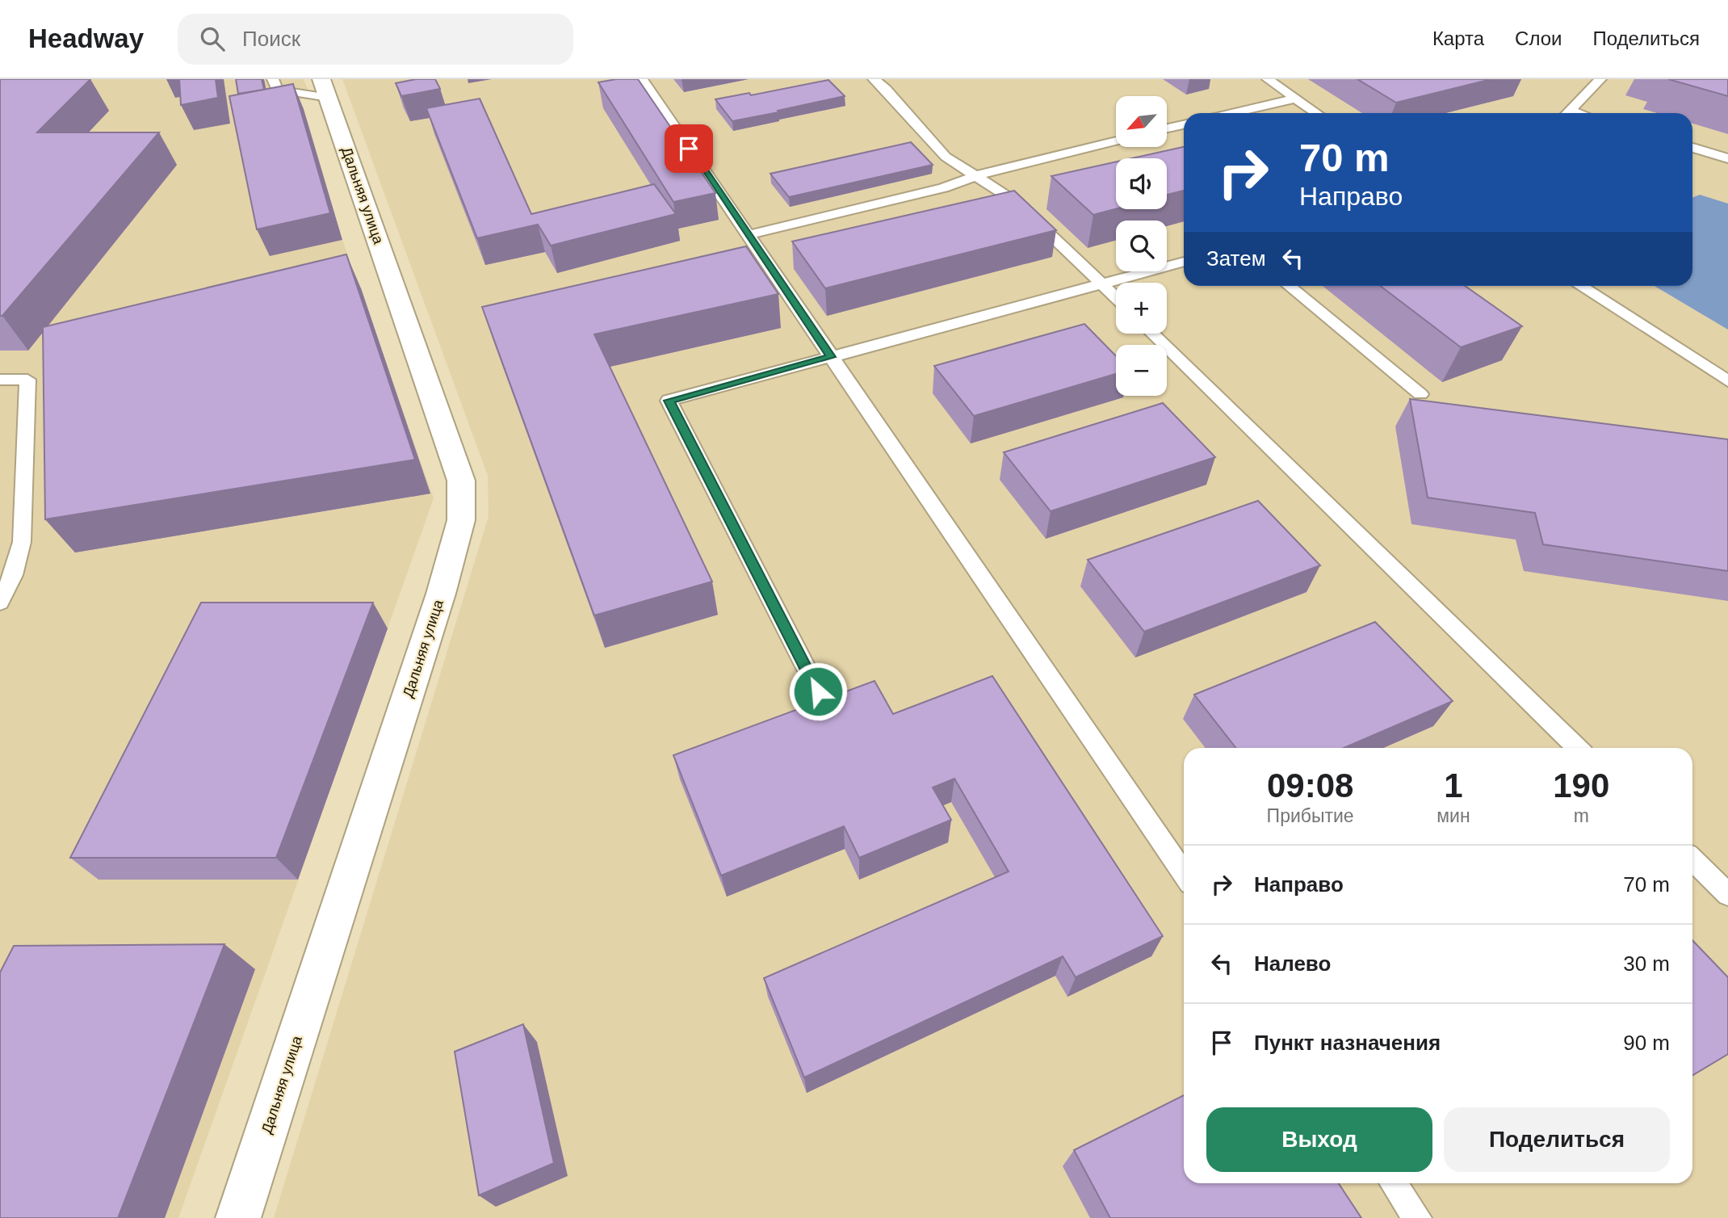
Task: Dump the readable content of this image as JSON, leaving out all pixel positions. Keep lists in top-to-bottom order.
{
  "streets": {
    "street": ["Дальняя улица"]
  },
  "north": "bottom left",
  "page": {
    "header": "Headway",
    "search": "Поиск",
    "nav": ["Карта", "Слои", "Поделиться"],
    "map_buttons": ["+", "−"],
    "turn": ["70 m", "Направо"],
    "then": "Затем",
    "eta": [
      "09:08",
      "Прибытие",
      "1",
      "мин",
      "190",
      "m"
    ],
    "list": [
      {
        "name": "Направо",
        "value": "70 m"
      },
      {
        "name": "Налево",
        "value": "30 m"
      },
      {
        "name": "Пункт назначения",
        "value": "90 m"
      }
    ],
    "buttons": ["Выход", "Поделиться"]
  }
}
